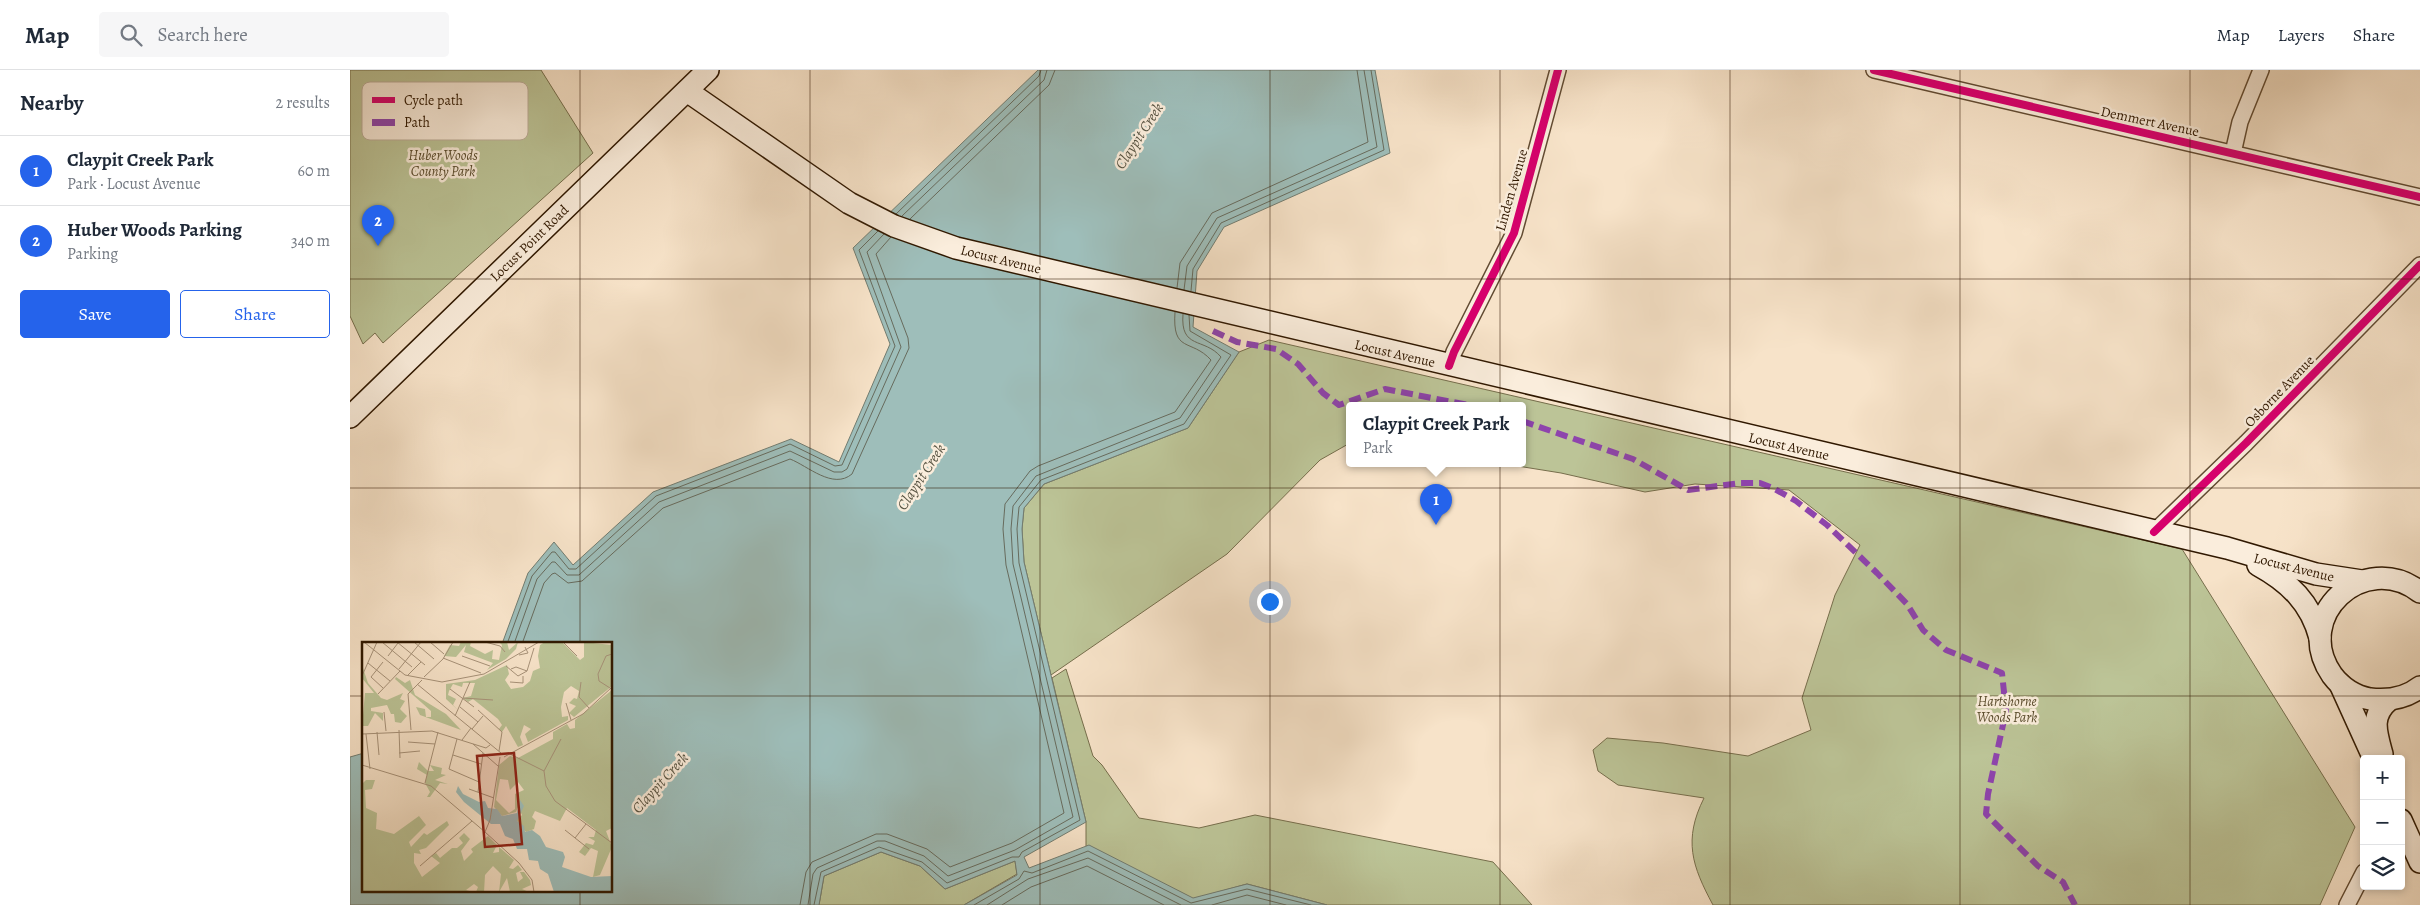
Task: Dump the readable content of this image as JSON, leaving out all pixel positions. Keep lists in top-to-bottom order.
{
  "streets": {
    "main road": ["Locust Point Road", "Locust Avenue"],
    "street": ["Demmert Avenue", "Linden Avenue", "Osborne Avenue"]
  },
  "crossings": [
    ["Linden Avenue", "Locust Avenue"],
    ["Locust Point Road", "Locust Avenue"],
    ["Locust Avenue", "Osborne Avenue"]
  ],
  "water": ["Claypit Creek"],
  "parks": ["Huber Woods County Park", "Hartshorne Woods Park"],
  "legend": ["Cycle path", "Path"],
  "page": {
    "header": "Map",
    "search": "Search here",
    "nav": ["Map", "Layers", "Share"],
    "heading": ["Nearby", "2 results"],
    "list": [
      {
        "mark": "1",
        "name": "Claypit Creek Park",
        "note": "Park · Locust Avenue",
        "value": "60 m"
      },
      {
        "mark": "2",
        "name": "Huber Woods Parking",
        "note": "Parking",
        "value": "340 m"
      }
    ],
    "pins": ["2", "1"],
    "buttons": ["Save", "Share"],
    "popup": ["Claypit Creek Park", "Park"],
    "map_buttons": ["+", "−"]
  }
}
